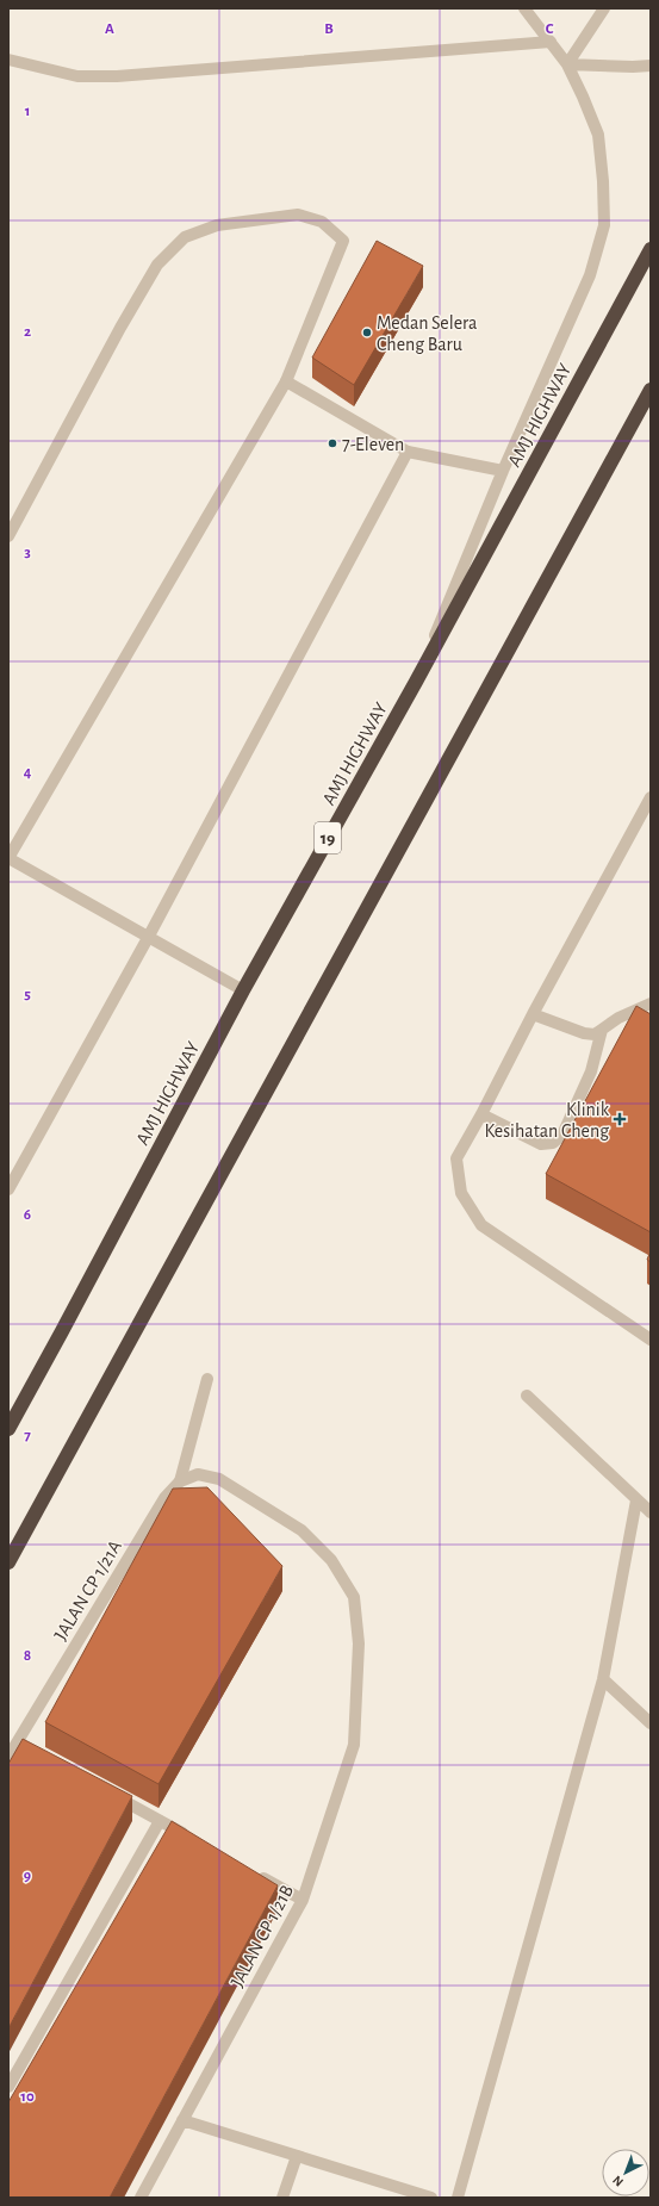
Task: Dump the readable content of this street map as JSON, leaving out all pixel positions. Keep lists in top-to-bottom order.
{
  "streets": {
    "highway": ["AMJ HIGHWAY", "19"],
    "street": ["JALAN CP 1/21A", "JALAN CP 1/21B"]
  },
  "crossings": [
    ["JALAN CP 1/21A", "JALAN CP 1/21B"]
  ],
  "places": {
    "other": ["Medan Selera Cheng Baru", "7-Eleven"],
    "health": ["Klinik Kesihatan Cheng"]
  },
  "north": "bottom left",
  "grid": {
    "columns": ["A", "B", "C"],
    "rows": [
      "1",
      "2",
      "3",
      "4",
      "5",
      "6",
      "7",
      "8",
      "9",
      "10"
    ]
  }
}
